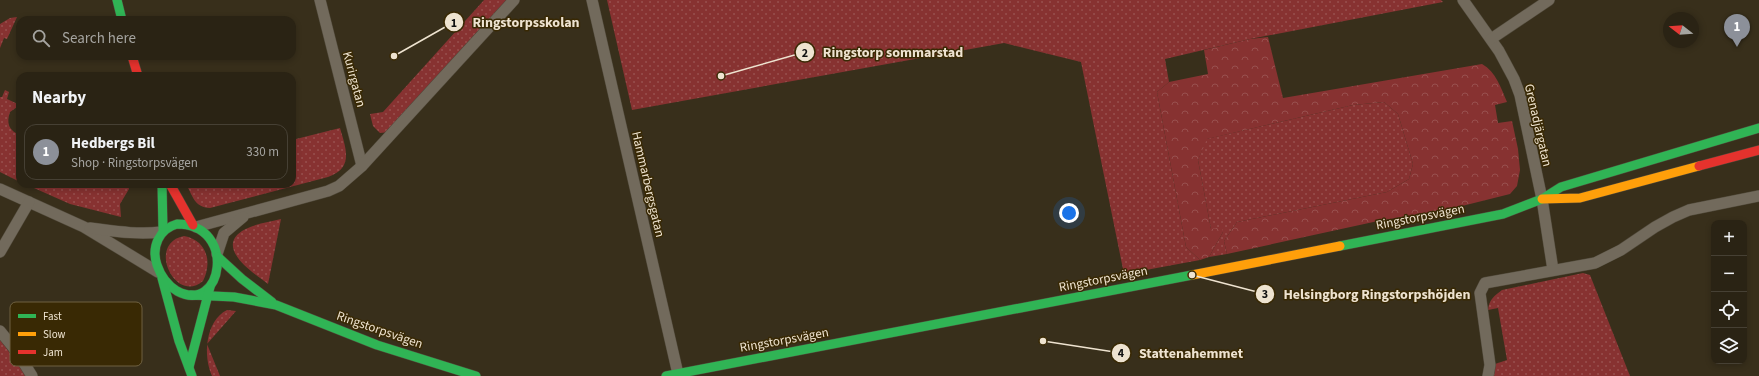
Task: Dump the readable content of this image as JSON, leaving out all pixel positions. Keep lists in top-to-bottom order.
{
  "streets": {
    "street": [
      "Kurirgatan",
      "Grenadjärgatan",
      "Hammarbergsgatan",
      "Ringstorpsvägen"
    ]
  },
  "crossings": [
    ["Grenadjärgatan", "Ringstorpsvägen"],
    ["Hammarbergsgatan", "Ringstorpsvägen"]
  ],
  "places": [
    "Ringstorpsskolan",
    "Ringstorp sommarstad",
    "Helsingborg Ringstorpshöjden",
    "Stattenahemmet"
  ],
  "legend": ["Fast", "Slow", "Jam"],
  "north": "left",
  "page": {
    "pins": "1",
    "search": "Search here",
    "heading": "Nearby",
    "list": [
      {
        "mark": "1",
        "name": "Hedbergs Bil",
        "note": "Shop · Ringstorpsvägen",
        "value": "330 m"
      }
    ],
    "map_buttons": ["+", "−"]
  }
}
